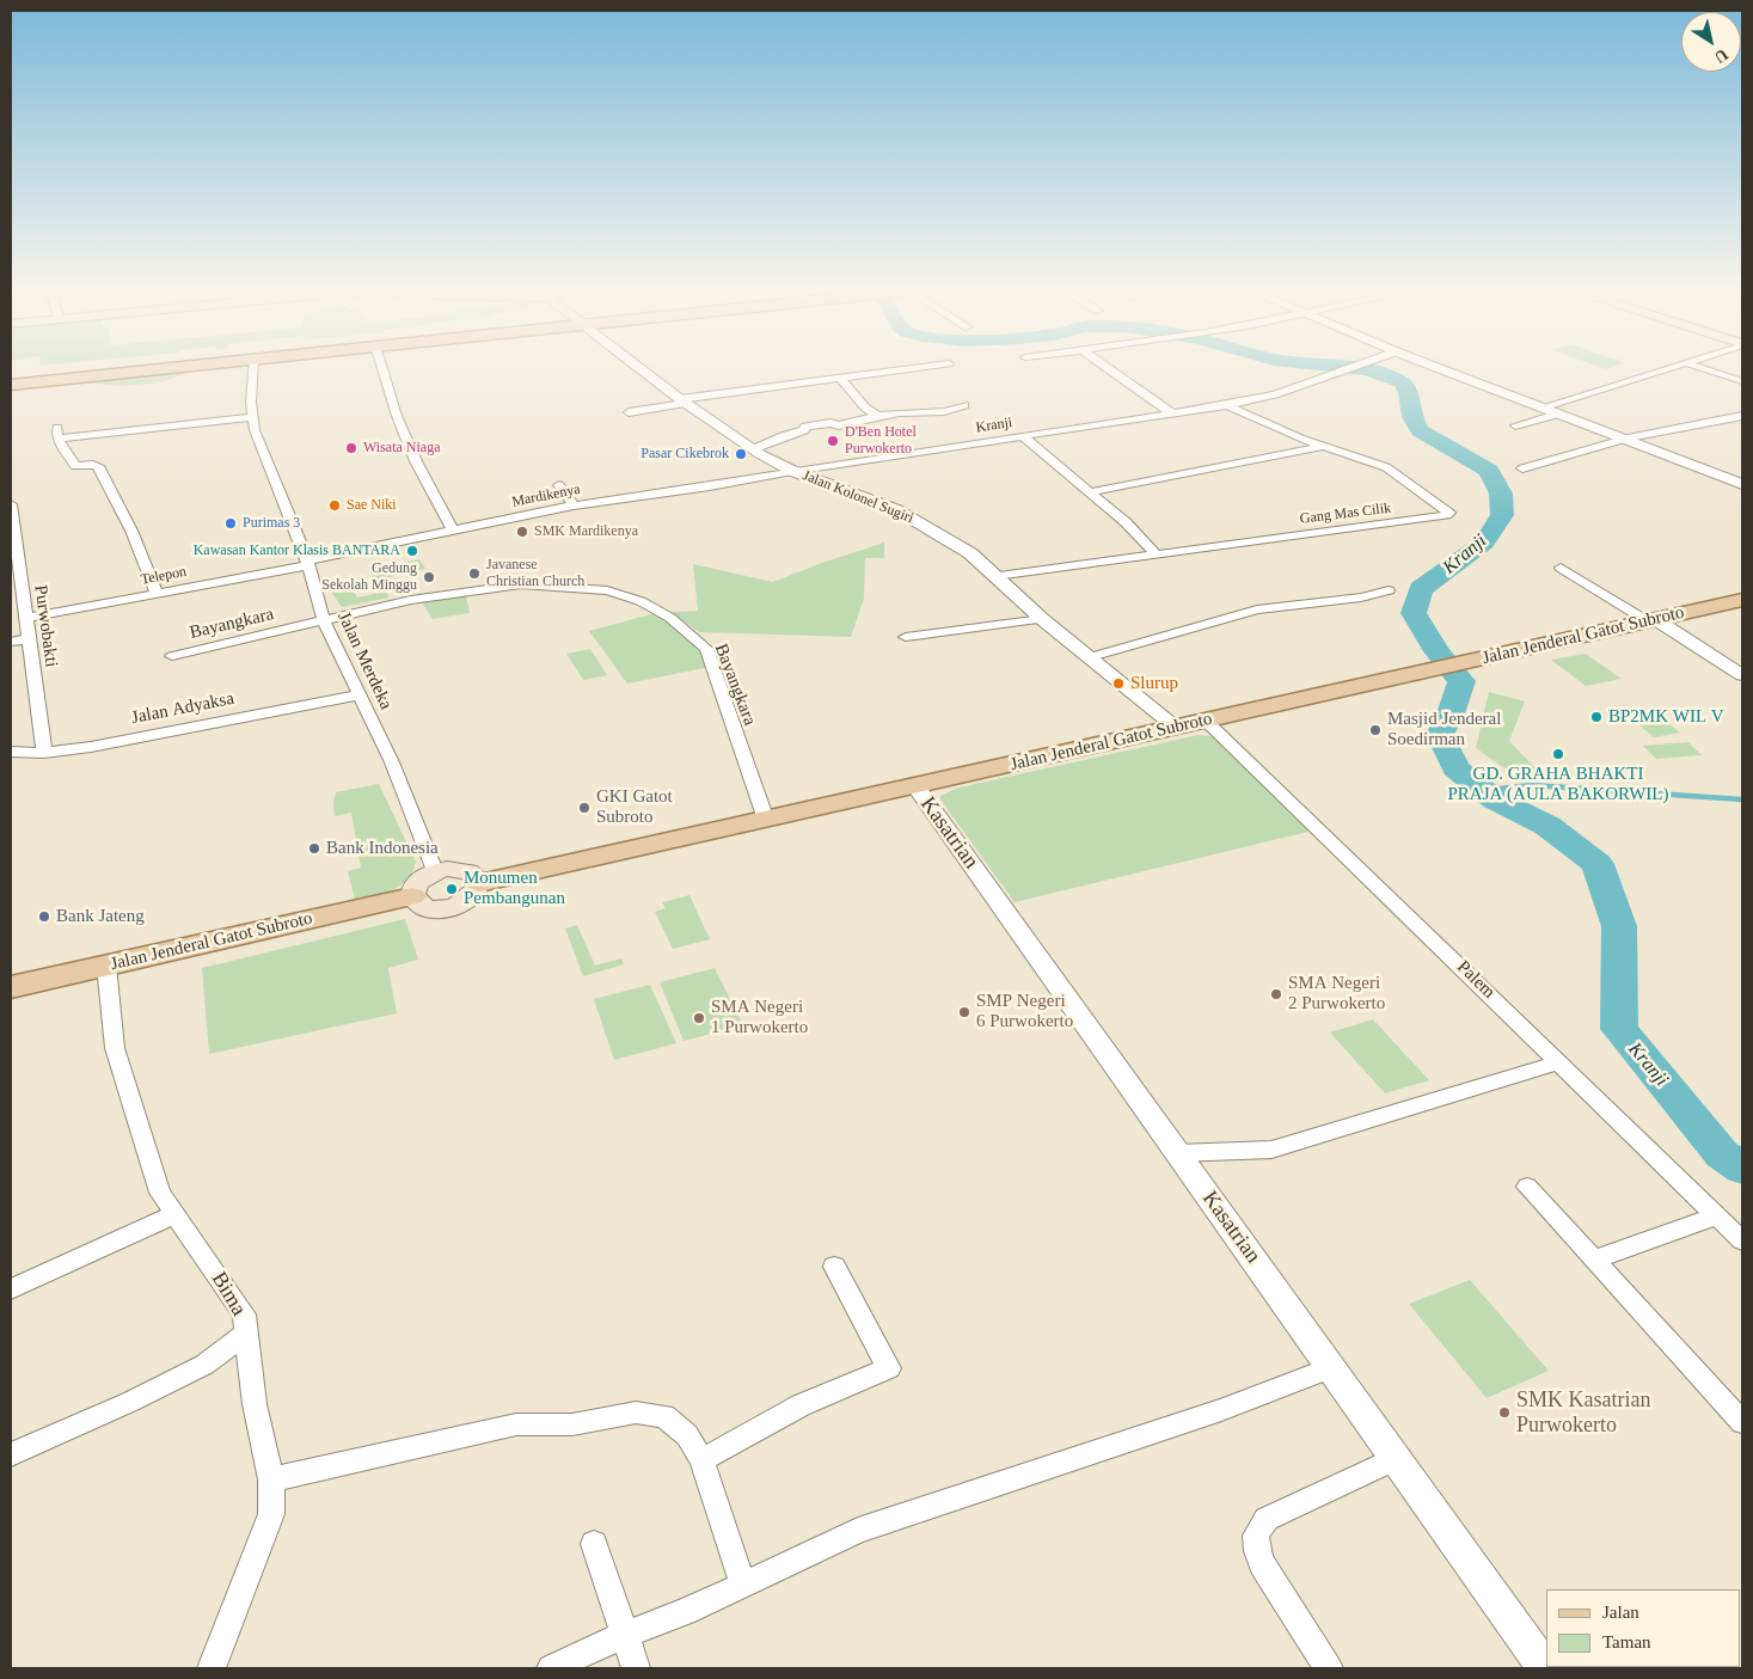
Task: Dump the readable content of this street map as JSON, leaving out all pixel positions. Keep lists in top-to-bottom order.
{
  "streets": {
    "main road": ["Jalan Jenderal Gatot Subroto"],
    "street": [
      "Kranji",
      "Mardikenya",
      "Jalan Kolonel Sugiri",
      "Gang Mas Cilik",
      "Telepon",
      "Bayangkara",
      "Purwobakti",
      "Jalan Merdeka",
      "Jalan Adyaksa",
      "Kasatrian",
      "Palem",
      "Bima"
    ]
  },
  "crossings": [
    ["Kranji", "Mardikenya"],
    ["Kranji", "Jalan Kolonel Sugiri"],
    ["Kranji", "Gang Mas Cilik"],
    ["Mardikenya", "Jalan Kolonel Sugiri"],
    ["Mardikenya", "Telepon"],
    ["Mardikenya", "Jalan Merdeka"],
    ["Jalan Kolonel Sugiri", "Gang Mas Cilik"],
    ["Jalan Kolonel Sugiri", "Jalan Jenderal Gatot Subroto"],
    ["Telepon", "Purwobakti"],
    ["Telepon", "Jalan Merdeka"],
    ["Bayangkara", "Jalan Jenderal Gatot Subroto"],
    ["Bayangkara", "Jalan Merdeka"],
    ["Purwobakti", "Jalan Adyaksa"],
    ["Jalan Jenderal Gatot Subroto", "Jalan Merdeka"],
    ["Jalan Jenderal Gatot Subroto", "Kasatrian"],
    ["Jalan Jenderal Gatot Subroto", "Palem"],
    ["Jalan Jenderal Gatot Subroto", "Bima"],
    ["Jalan Merdeka", "Jalan Adyaksa"]
  ],
  "water": ["Kranji"],
  "places": [
    "D'Ben Hotel Purwokerto",
    "Wisata Niaga",
    "Pasar Cikebrok",
    "Sae Niki",
    "Purimas 3",
    "SMK Mardikenya",
    "Kawasan Kantor Klasis BANTARA",
    "Javanese Christian Church",
    "Gedung Sekolah Minggu",
    "Slurup",
    "BP2MK WIL V",
    "Masjid Jenderal Soedirman",
    "GD. GRAHA BHAKTI PRAJA (AULA BAKORWIL)",
    "GKI Gatot Subroto",
    "Bank Indonesia",
    "Monumen Pembangunan",
    "Bank Jateng",
    "SMA Negeri 2 Purwokerto",
    "SMP Negeri 6 Purwokerto",
    "SMA Negeri 1 Purwokerto",
    "SMK Kasatrian Purwokerto"
  ],
  "legend": ["Jalan", "Taman"],
  "north": "bottom right"
}
